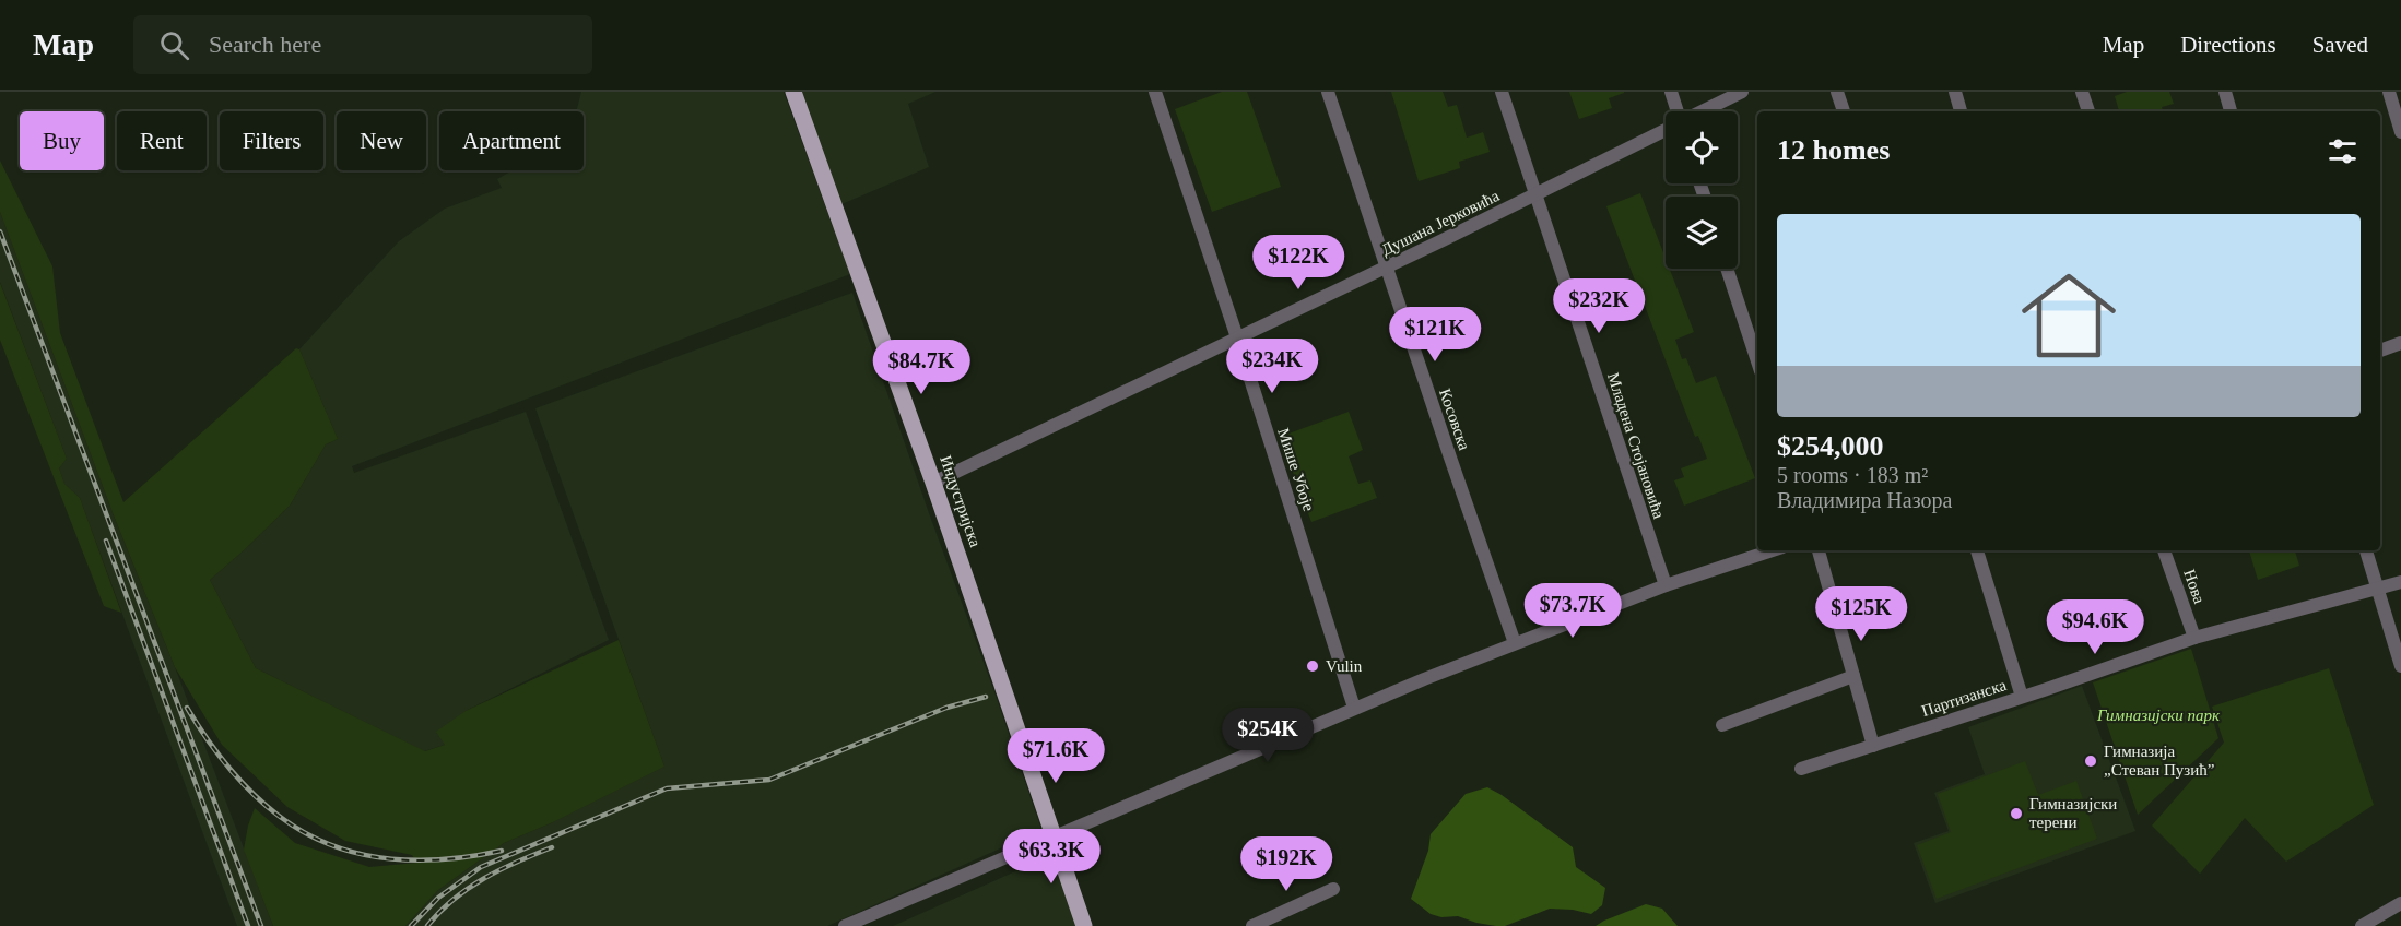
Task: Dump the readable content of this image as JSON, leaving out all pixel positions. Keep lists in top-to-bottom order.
{
  "streets": {
    "main road": ["Индустријска"],
    "street": [
      "Душана Јерковића",
      "Косовска",
      "Младена Стојановића",
      "Мише Убоје",
      "Нова",
      "Партизанска"
    ]
  },
  "crossings": [
    ["Душана Јерковића", "Косовска"],
    ["Душана Јерковића", "Младена Стојановића"],
    ["Душана Јерковића", "Мише Убоје"],
    ["Душана Јерковића", "Индустријска"],
    ["Нова", "Партизанска"]
  ],
  "parks": ["Гимназијски парк"],
  "places": ["Vulin", "Гимназија „Стеван Пузић”", "Гимназијски терени"],
  "page": {
    "header": "Map",
    "search": "Search here",
    "nav": ["Map", "Directions", "Saved"],
    "chip": [
      "Buy",
      "Rent",
      "Filters",
      "New",
      "Apartment"
    ],
    "heading": "12 homes",
    "list": [
      {
        "name": "$254,000",
        "note": "5 rooms · 183 m² · Владимира Назора"
      }
    ],
    "price": [
      "$122K",
      "$232K",
      "$121K",
      "$234K",
      "$84.7K",
      "$73.7K",
      "$125K",
      "$94.6K",
      "$254K",
      "$71.6K",
      "$63.3K",
      "$192K"
    ]
  }
}
